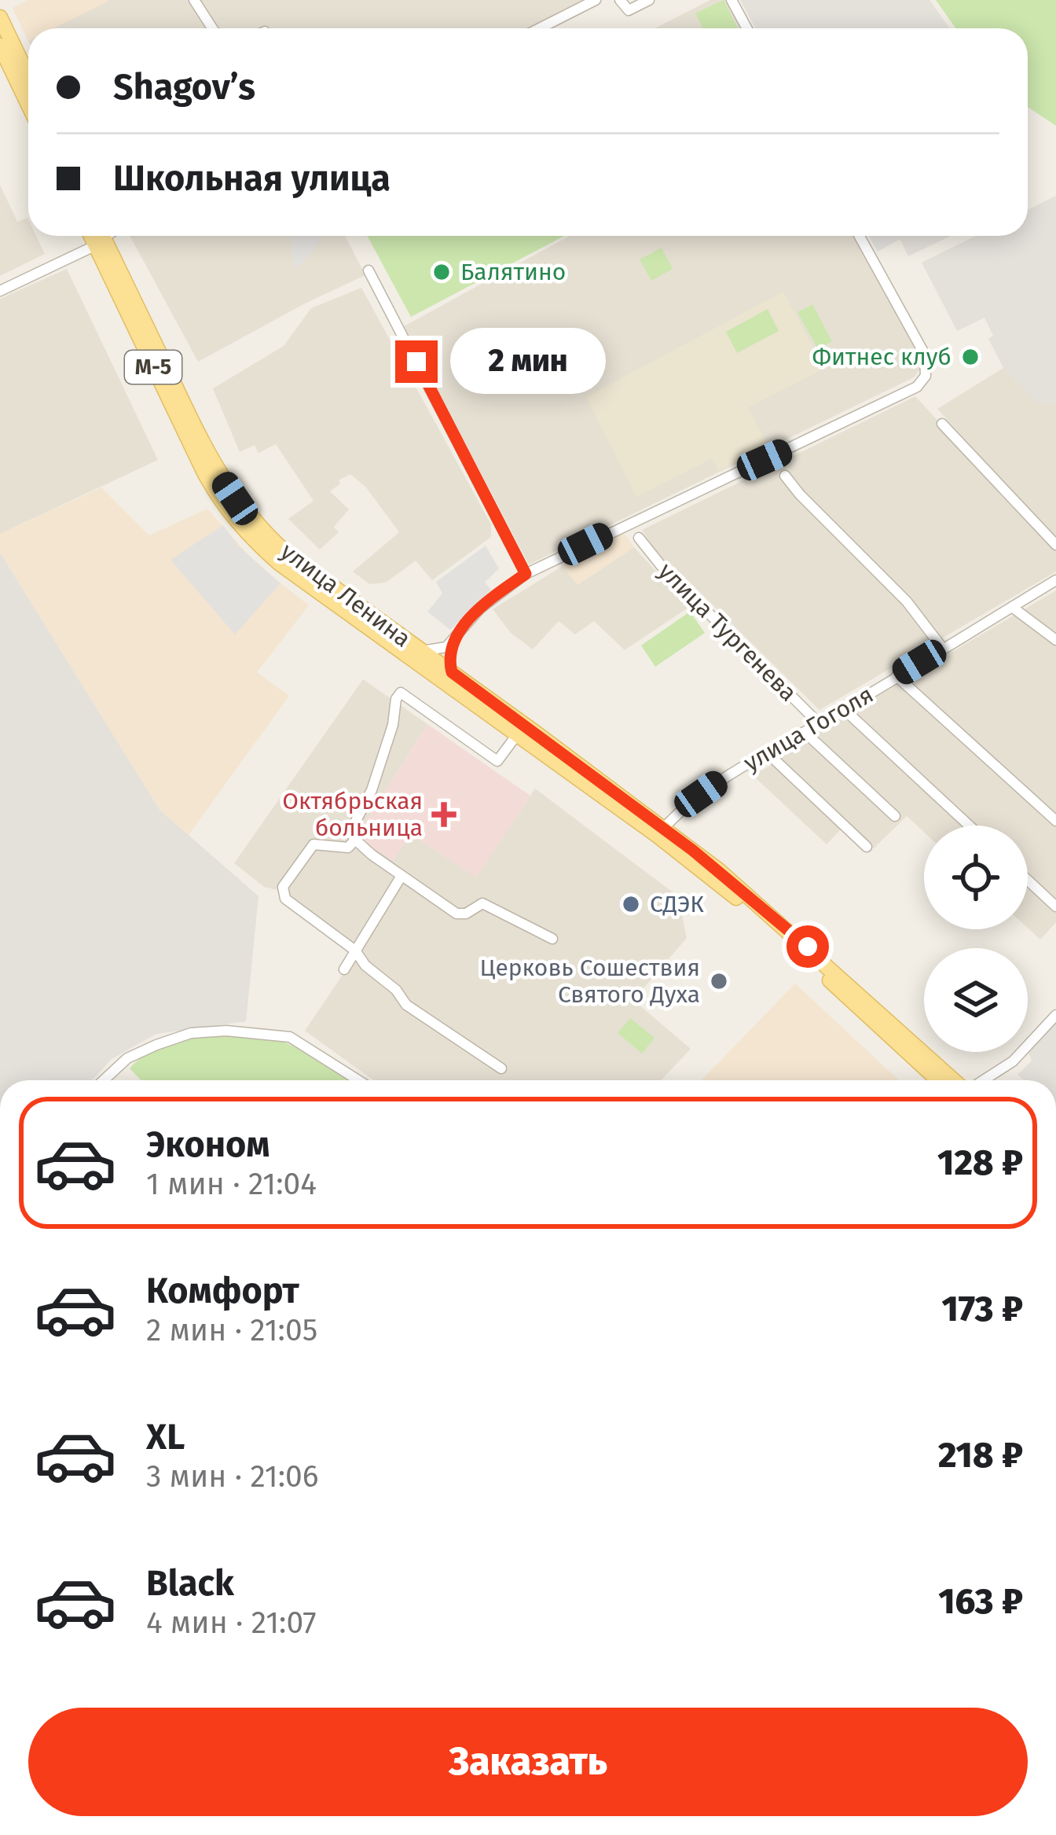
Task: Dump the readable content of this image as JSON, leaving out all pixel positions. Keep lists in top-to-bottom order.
{
  "streets": {
    "main road": ["М-5", "улица Ленина"],
    "street": ["улица Тургенева", "улица Гоголя"]
  },
  "crossings": [
    ["улица Ленина", "улица Гоголя"],
    ["улица Тургенева", "улица Гоголя"]
  ],
  "places": {
    "other": [
      "Балятино",
      "Фитнес клуб",
      "СДЭК",
      "Церковь Сошествия Святого Духа"
    ],
    "health": ["Октябрьская больница"]
  },
  "page": {
    "banner": ["Shagov’s", "Школьная улица"],
    "bubble": "2 мин",
    "list": [
      {
        "name": "Эконом",
        "note": "1 мин · 21:04",
        "value": "128 ₽"
      },
      {
        "name": "Комфорт",
        "note": "2 мин · 21:05",
        "value": "173 ₽"
      },
      {
        "name": "XL",
        "note": "3 мин · 21:06",
        "value": "218 ₽"
      },
      {
        "name": "Black",
        "note": "4 мин · 21:07",
        "value": "163 ₽"
      }
    ],
    "buttons": "Заказать"
  }
}
